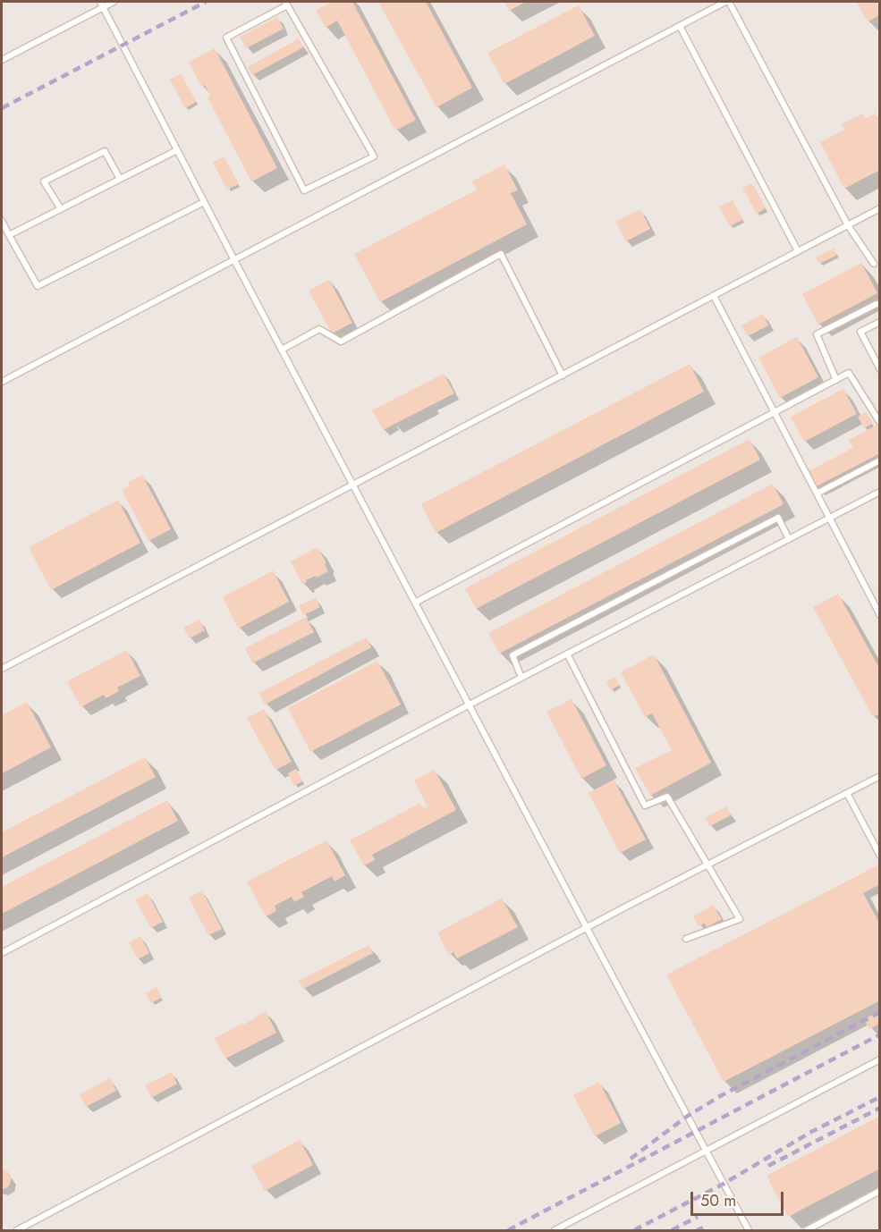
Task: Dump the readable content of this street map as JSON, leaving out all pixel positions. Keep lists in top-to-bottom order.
{
  "scale_bar": "50 m"
}
